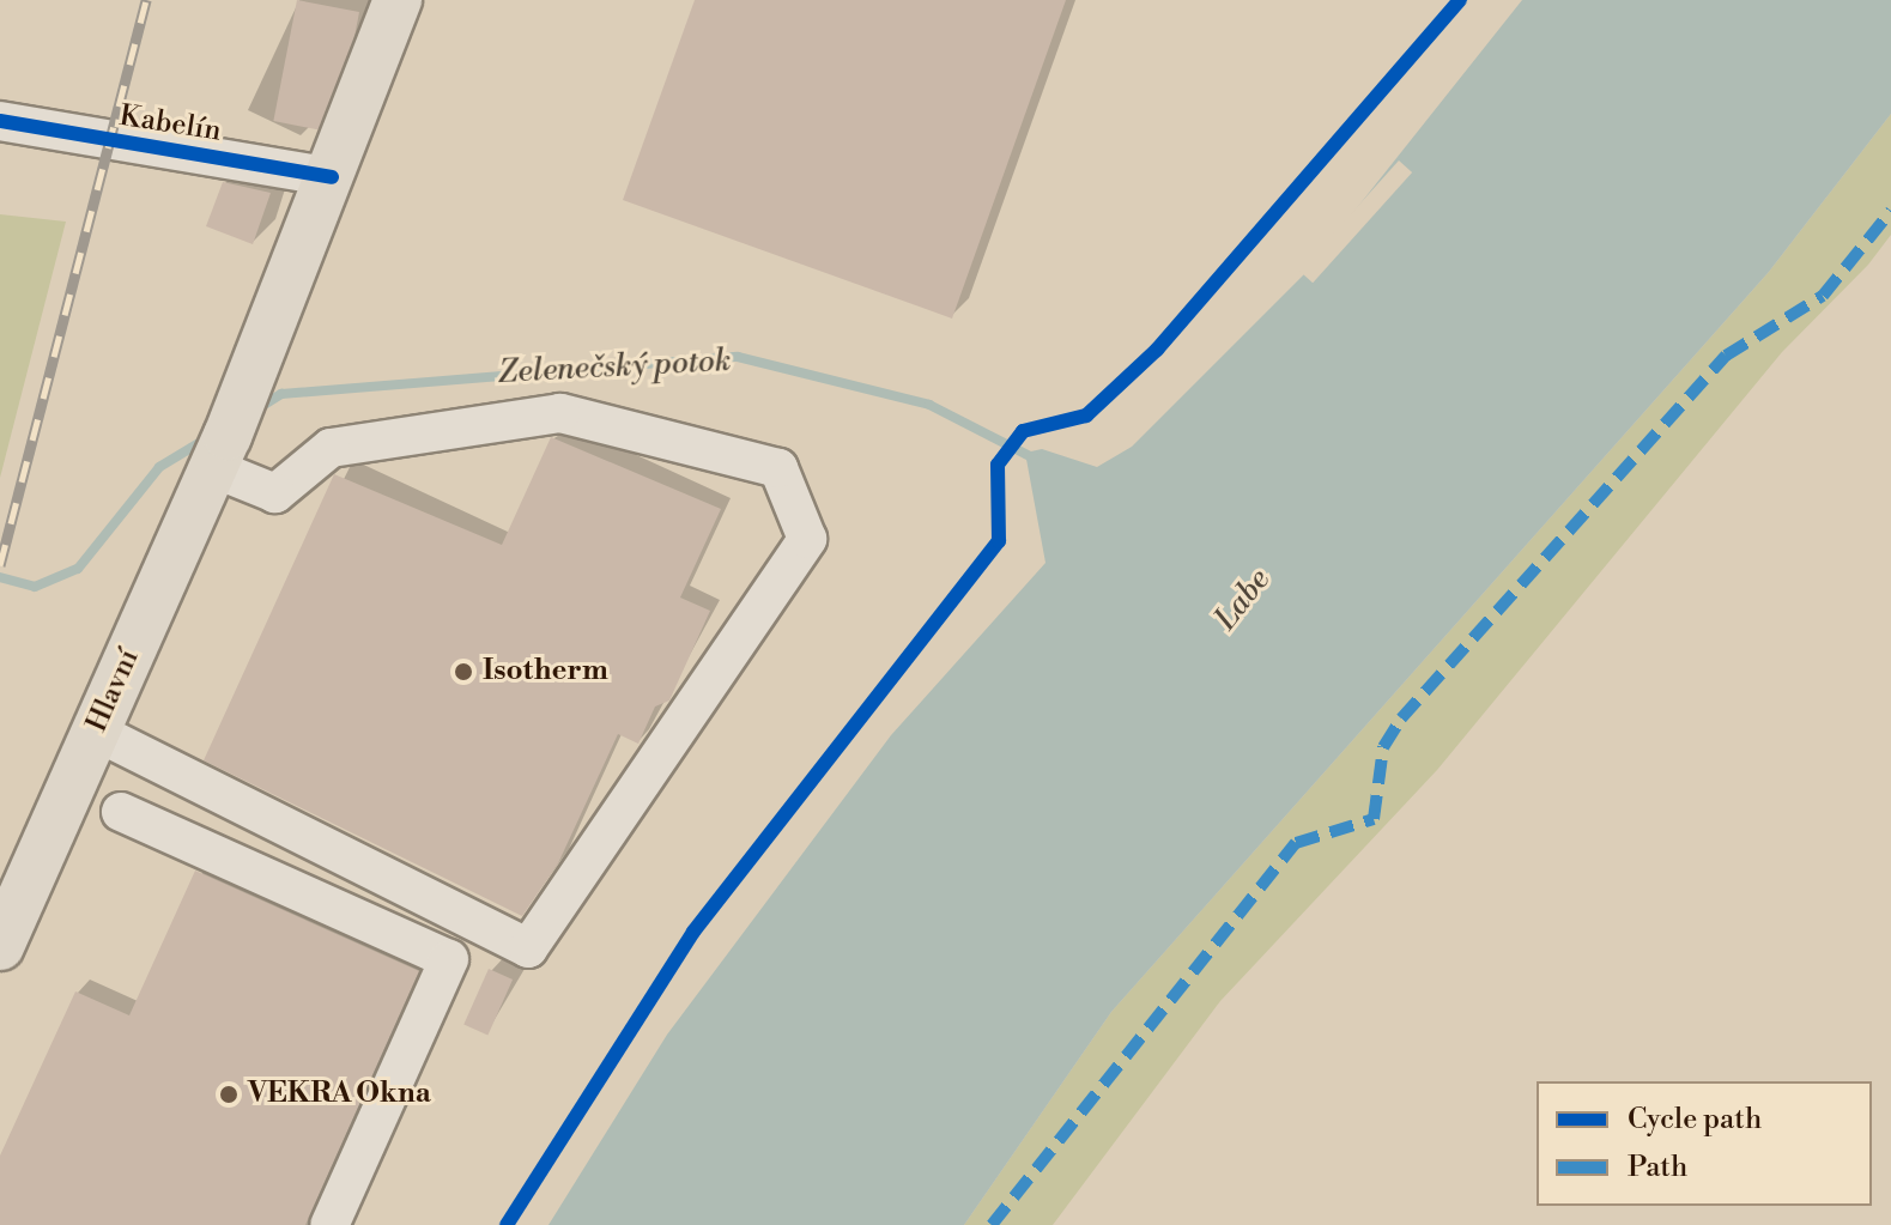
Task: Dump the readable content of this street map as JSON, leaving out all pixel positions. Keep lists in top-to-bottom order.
{
  "streets": {
    "main road": ["Hlavní"],
    "street": ["Kabelín"]
  },
  "crossings": [
    ["Kabelín", "Hlavní"]
  ],
  "water": ["Zelenečský potok", "Labe"],
  "places": ["Isotherm", "VEKRA Okna"],
  "legend": ["Cycle path", "Path"]
}
